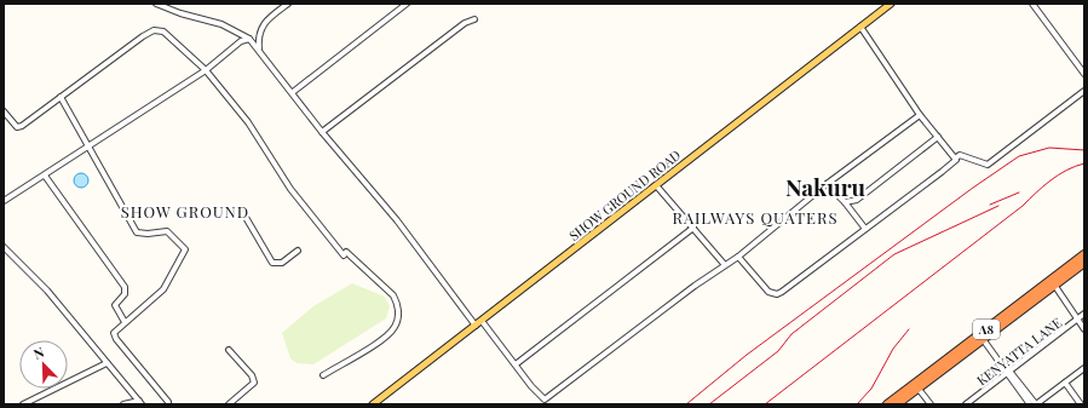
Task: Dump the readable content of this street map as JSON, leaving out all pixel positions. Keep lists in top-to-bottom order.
{
  "streets": {
    "highway": ["A8"],
    "main road": ["SHOW GROUND ROAD"],
    "street": ["KENYATTA LANE"]
  },
  "districts": ["Nakuru", "SHOW GROUND", "RAILWAYS QUATERS"],
  "north": "top left"
}
